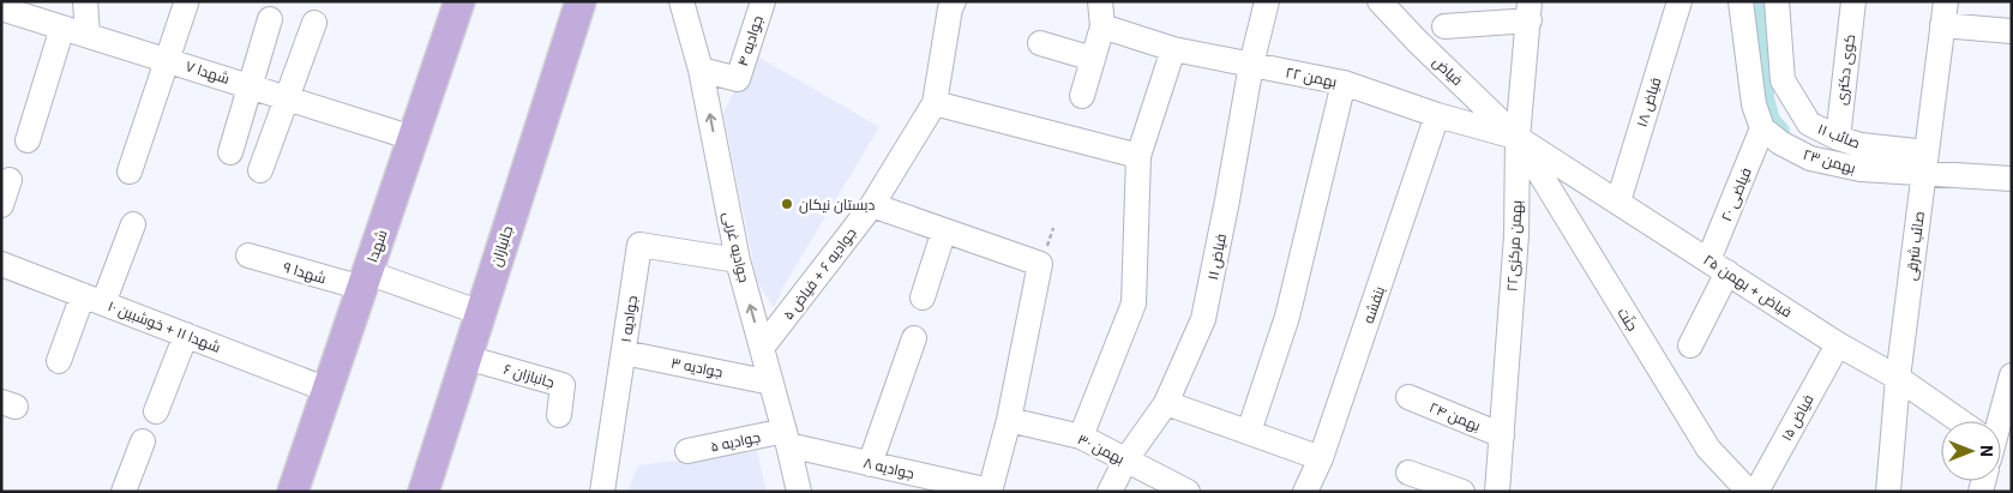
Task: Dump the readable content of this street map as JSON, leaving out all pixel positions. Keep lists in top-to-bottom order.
{
  "streets": {
    "main road": ["شهدا", "جانبازان"],
    "street": [
      "جوادیه ۴",
      "کوی دکتری",
      "فیاض",
      "شهدا ۷",
      "بهمن ۲۲",
      "فیاض ۱۸",
      "صائب ۱۱",
      "بهمن ۲۳",
      "فیاضی ۲۰",
      "۲۲بهمن مرکزی",
      "صائب شرقی",
      "جوادیه غربی",
      "فیاض ۱۱",
      "شهدا ۹",
      "جوادیه ۶ + فیاض ۵",
      "فیاض + بهمن ۲۵",
      "بنفشه",
      "جوادیه ۱",
      "جنّت",
      "شهدا ۱۱ + خوشبین ۱۰",
      "جوادیه ۳",
      "جانبازان ۶",
      "بهمن ۲۴",
      "فیاض ۱۵",
      "جوادیه ۵",
      "بهمن ۳۰",
      "جوادیه ۸"
    ]
  },
  "crossings": [
    ["جوادیه ۴", "جوادیه غربی"],
    ["کوی دکتری", "صائب ۱۱"],
    ["فیاض", "بهمن ۲۲"],
    ["فیاض", "۲۲بهمن مرکزی"],
    ["فیاض", "فیاض + بهمن ۲۵"],
    ["فیاض", "جنّت"],
    ["شهدا ۷", "شهدا"],
    ["بهمن ۲۲", "۲۲بهمن مرکزی"],
    ["بهمن ۲۲", "فیاض ۱۱"],
    ["بهمن ۲۲", "فیاض + بهمن ۲۵"],
    ["بهمن ۲۲", "بنفشه"],
    ["بهمن ۲۲", "جنّت"],
    ["فیاض ۱۸", "فیاض + بهمن ۲۵"],
    ["صائب ۱۱", "بهمن ۲۳"],
    ["صائب ۱۱", "صائب شرقی"],
    ["بهمن ۲۳", "فیاضی ۲۰"],
    ["بهمن ۲۳", "صائب شرقی"],
    ["فیاضی ۲۰", "فیاض + بهمن ۲۵"],
    ["شهدا", "شهدا ۹"],
    ["شهدا", "شهدا ۱۱ + خوشبین ۱۰"],
    ["جانبازان", "شهدا ۹"],
    ["جانبازان", "جانبازان ۶"],
    ["۲۲بهمن مرکزی", "فیاض + بهمن ۲۵"],
    ["۲۲بهمن مرکزی", "جنّت"],
    ["۲۲بهمن مرکزی", "بهمن ۲۴"],
    ["صائب شرقی", "فیاض + بهمن ۲۵"],
    ["جوادیه غربی", "جوادیه ۶ + فیاض ۵"],
    ["جوادیه غربی", "جوادیه ۱"],
    ["جوادیه غربی", "جوادیه ۳"],
    ["جوادیه غربی", "جوادیه ۵"],
    ["جوادیه غربی", "جوادیه ۸"],
    ["فیاض ۱۱", "بهمن ۳۰"],
    ["فیاض + بهمن ۲۵", "جنّت"],
    ["فیاض + بهمن ۲۵", "فیاض ۱۵"],
    ["جوادیه ۱", "جوادیه ۳"],
    ["جوادیه ۵", "جوادیه ۸"]
  ],
  "one_way": ["جوادیه غربی"],
  "places": ["دبستان نیکان"],
  "north": "right"
}
